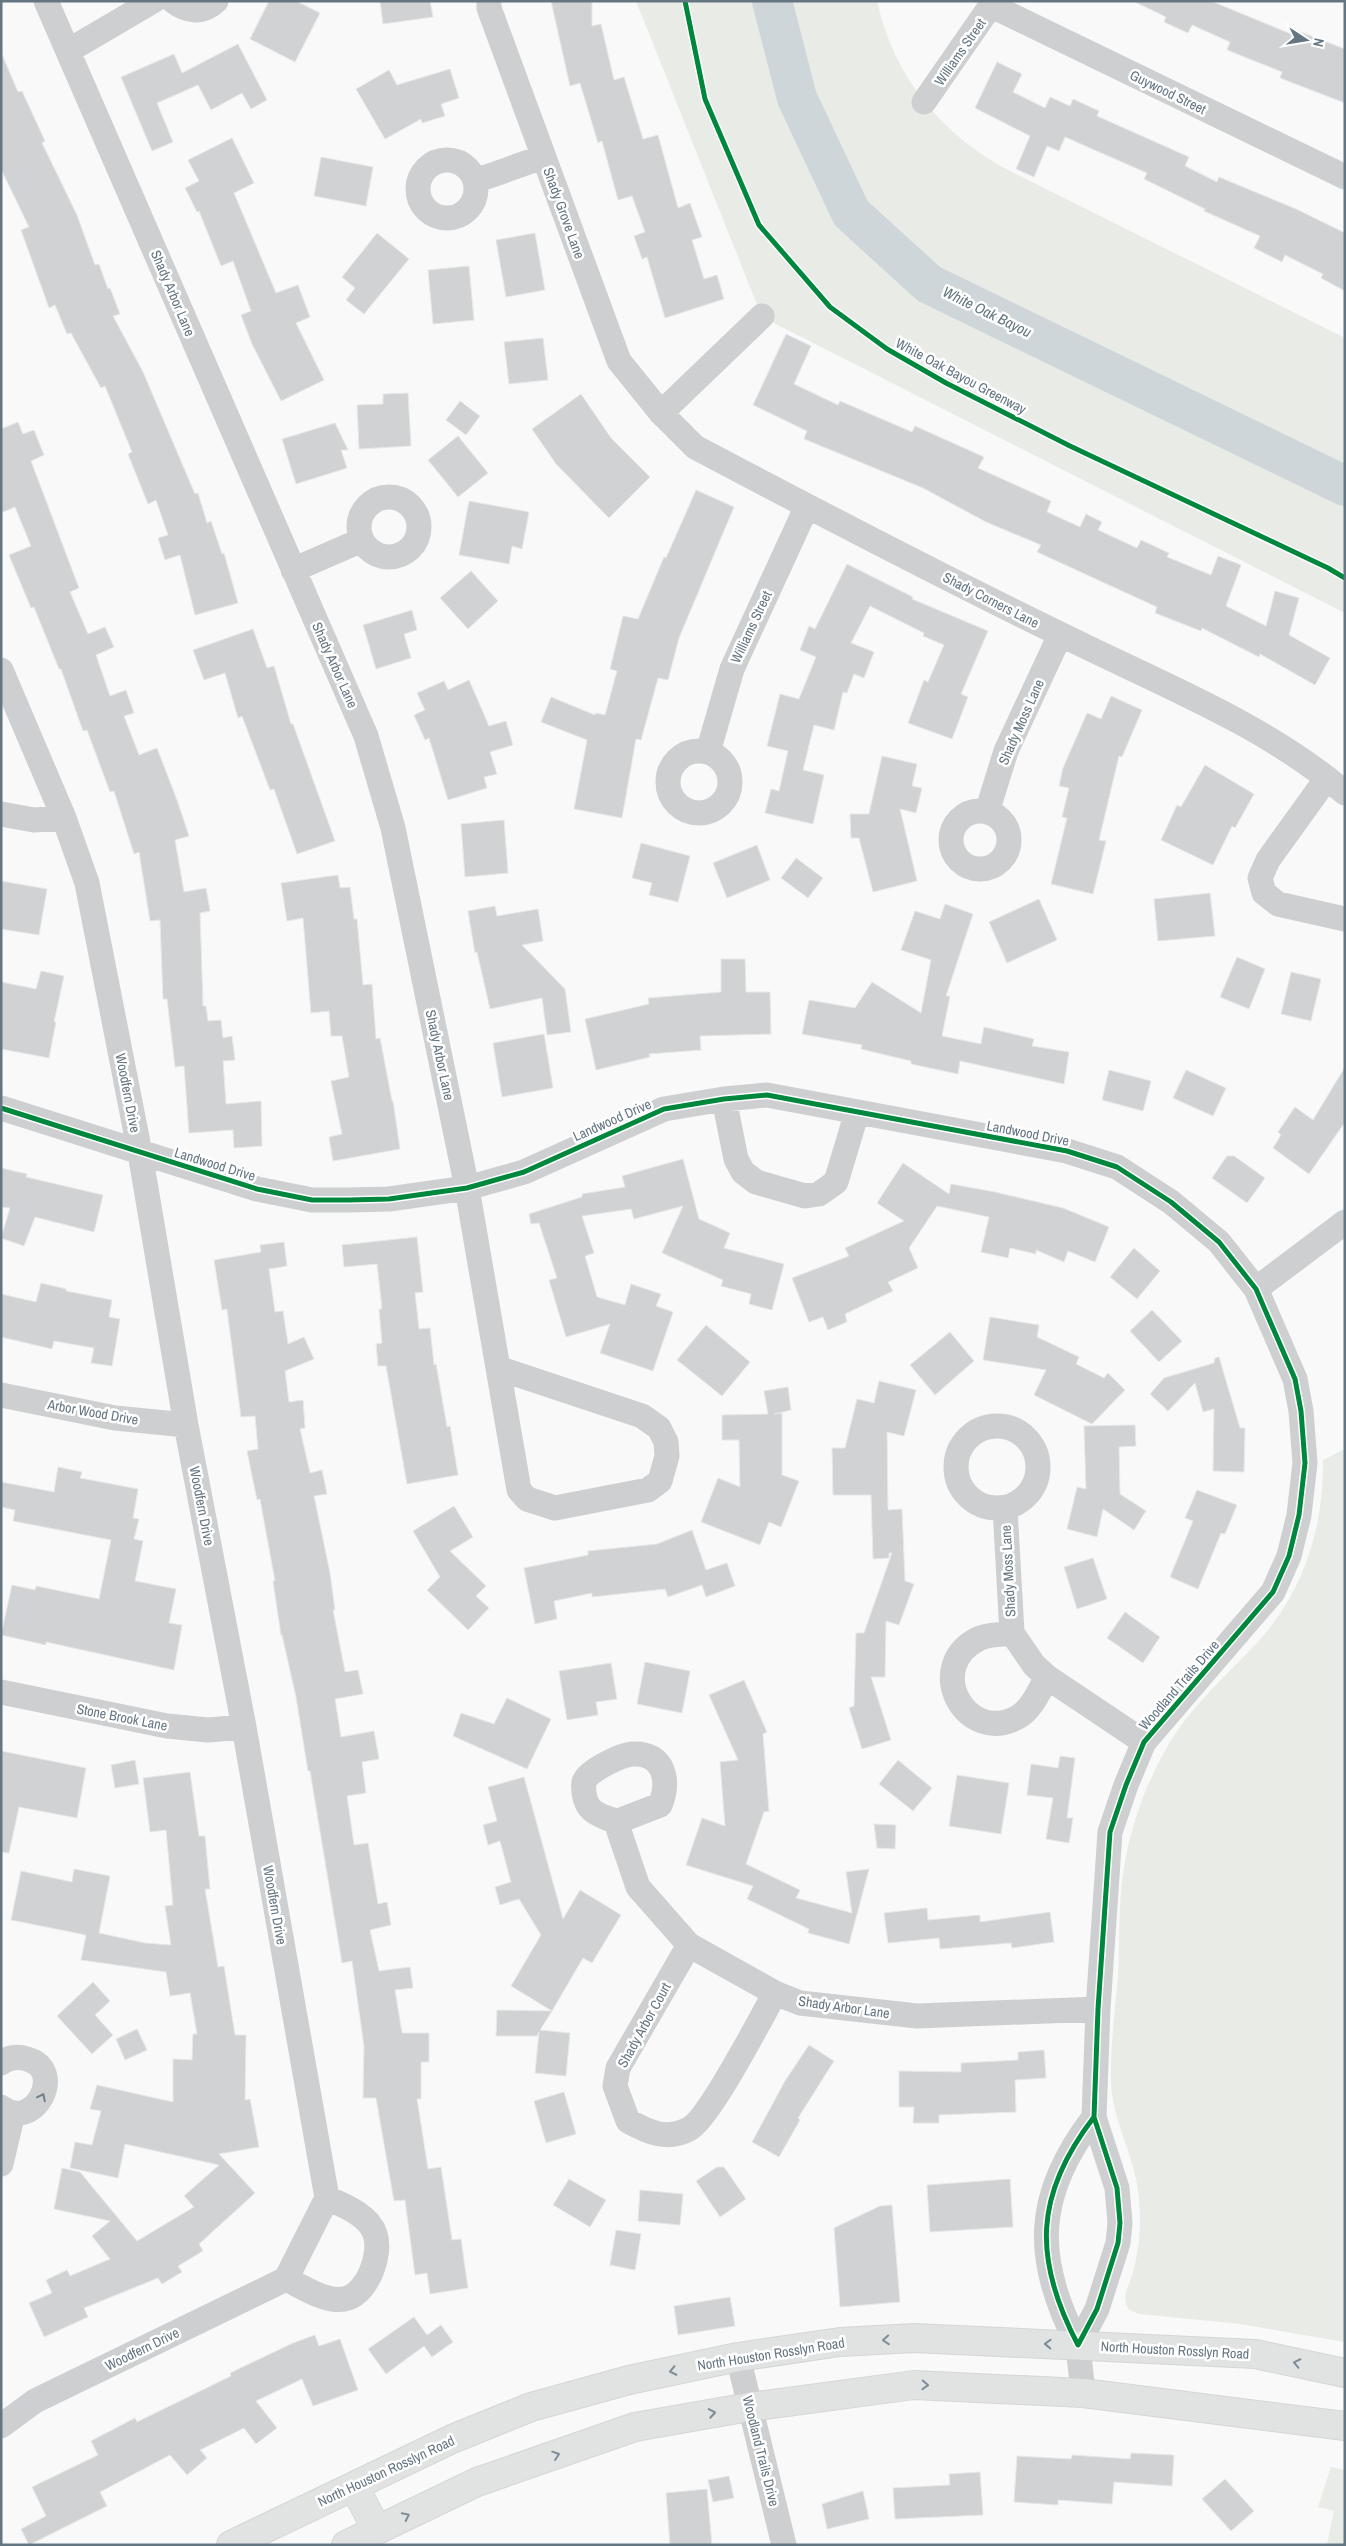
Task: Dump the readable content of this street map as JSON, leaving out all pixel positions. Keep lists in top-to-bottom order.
{
  "streets": {
    "main road": ["North Houston Rosslyn Road"],
    "street": [
      "Williams Street",
      "Guywood Street",
      "Shady Grove Lane",
      "Shady Arbor Lane",
      "Shady Corners Lane",
      "Shady Moss Lane",
      "Woodfern Drive",
      "Landwood Drive",
      "Arbor Wood Drive",
      "Woodland Trails Drive",
      "Stone Brook Lane",
      "Shady Arbor Court"
    ],
    "cycle path": ["White Oak Bayou Greenway"]
  },
  "crossings": [
    ["Williams Street", "Guywood Street"],
    ["Williams Street", "Shady Corners Lane"],
    ["Shady Grove Lane", "Shady Corners Lane"],
    ["Shady Arbor Lane", "Landwood Drive"],
    ["Shady Arbor Lane", "Woodland Trails Drive"],
    ["Shady Arbor Lane", "Shady Arbor Court"],
    ["Shady Corners Lane", "Shady Moss Lane"],
    ["Shady Moss Lane", "Woodland Trails Drive"],
    ["Woodfern Drive", "Landwood Drive"],
    ["Woodfern Drive", "Arbor Wood Drive"],
    ["Woodfern Drive", "Stone Brook Lane"],
    ["Landwood Drive", "Woodland Trails Drive"],
    ["Woodland Trails Drive", "North Houston Rosslyn Road"]
  ],
  "water": ["White Oak Bayou"],
  "north": "right"
}
